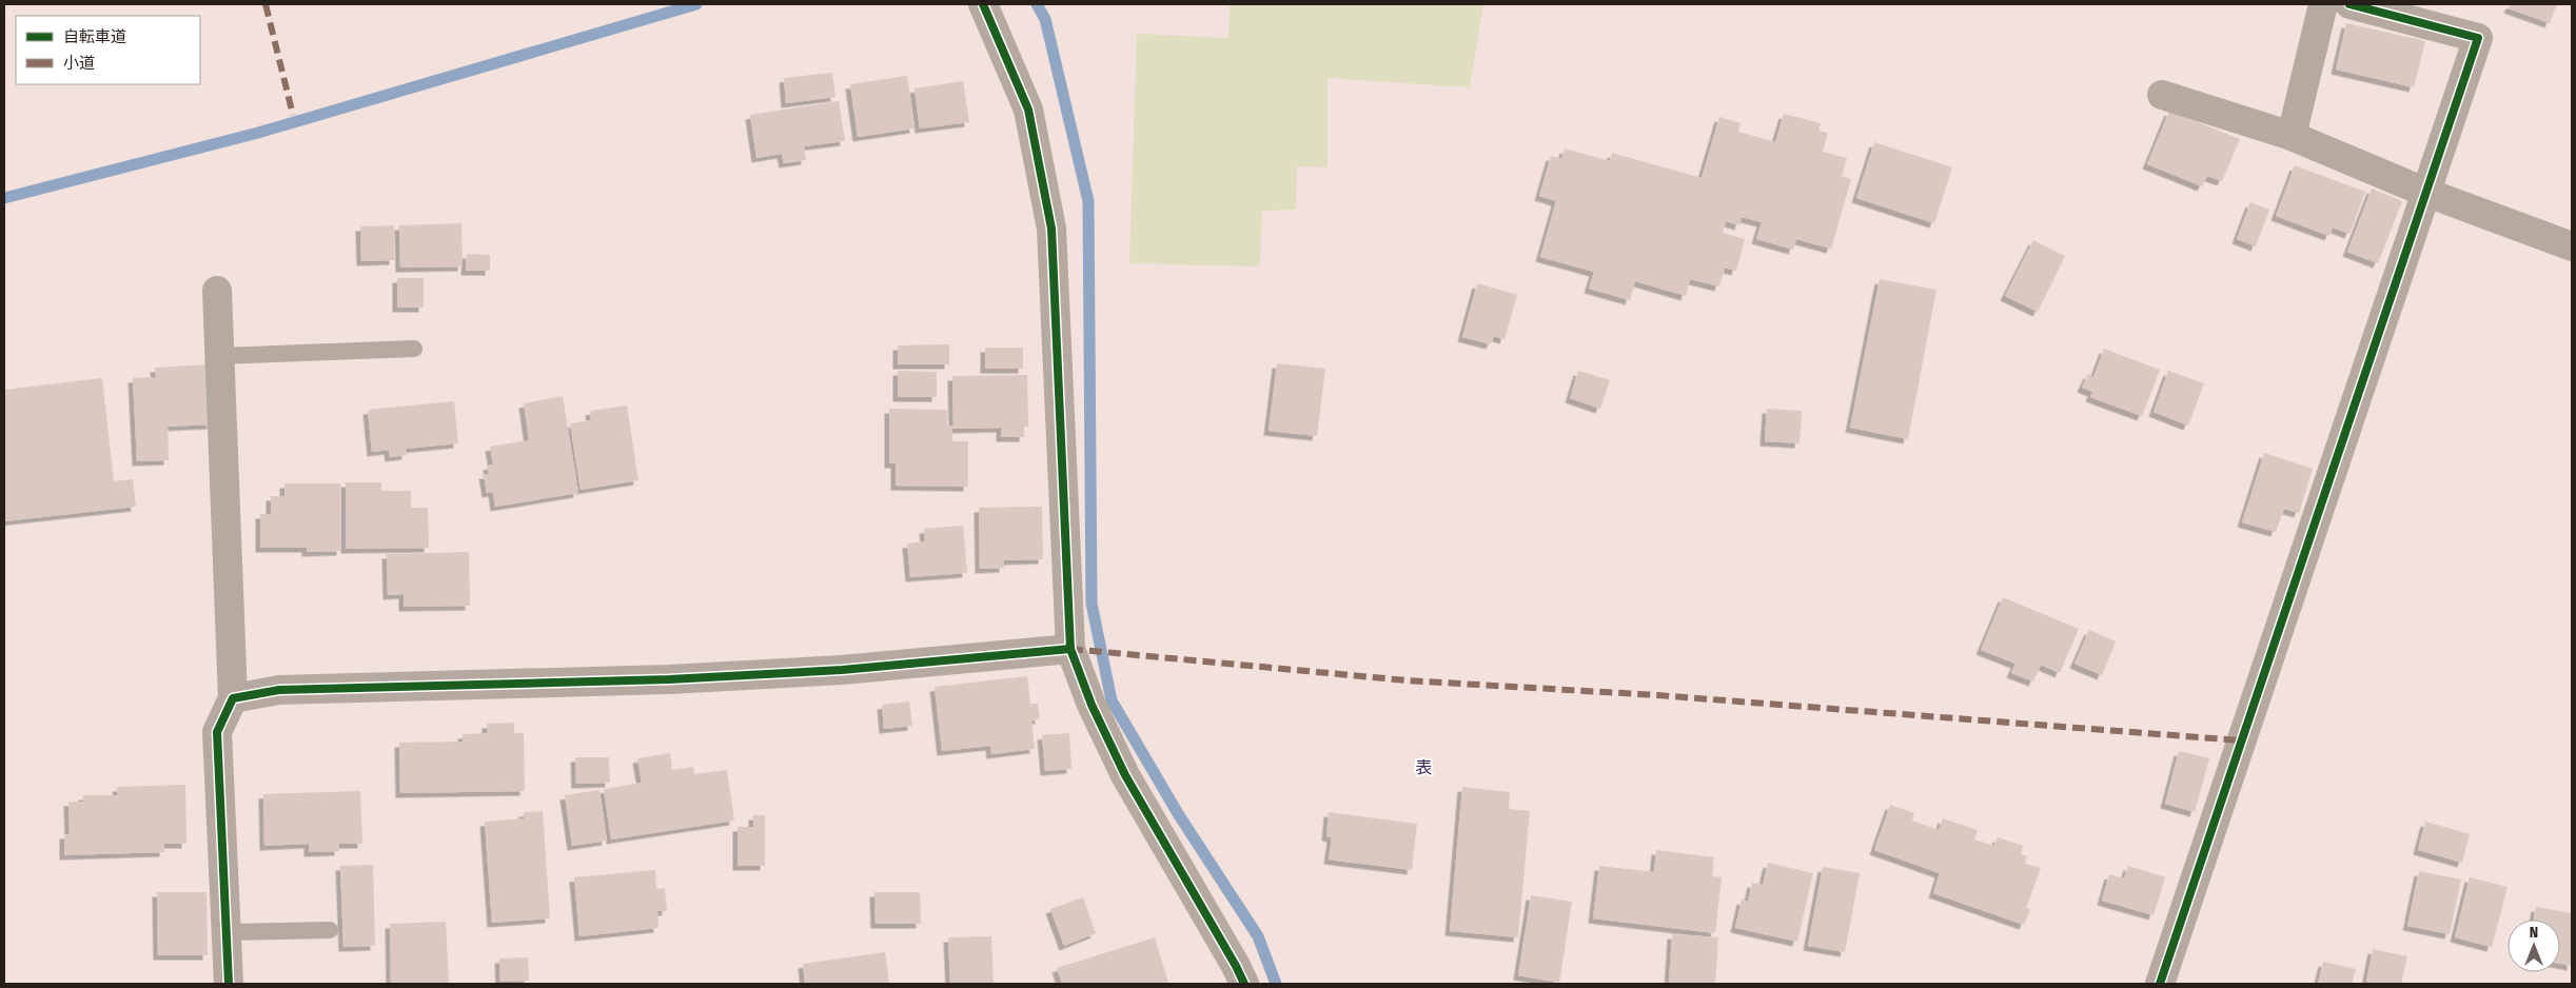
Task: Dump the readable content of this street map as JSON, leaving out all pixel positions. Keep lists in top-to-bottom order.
{
  "districts": ["表"],
  "legend": ["自転車道", "小道"],
  "north": "top"
}
